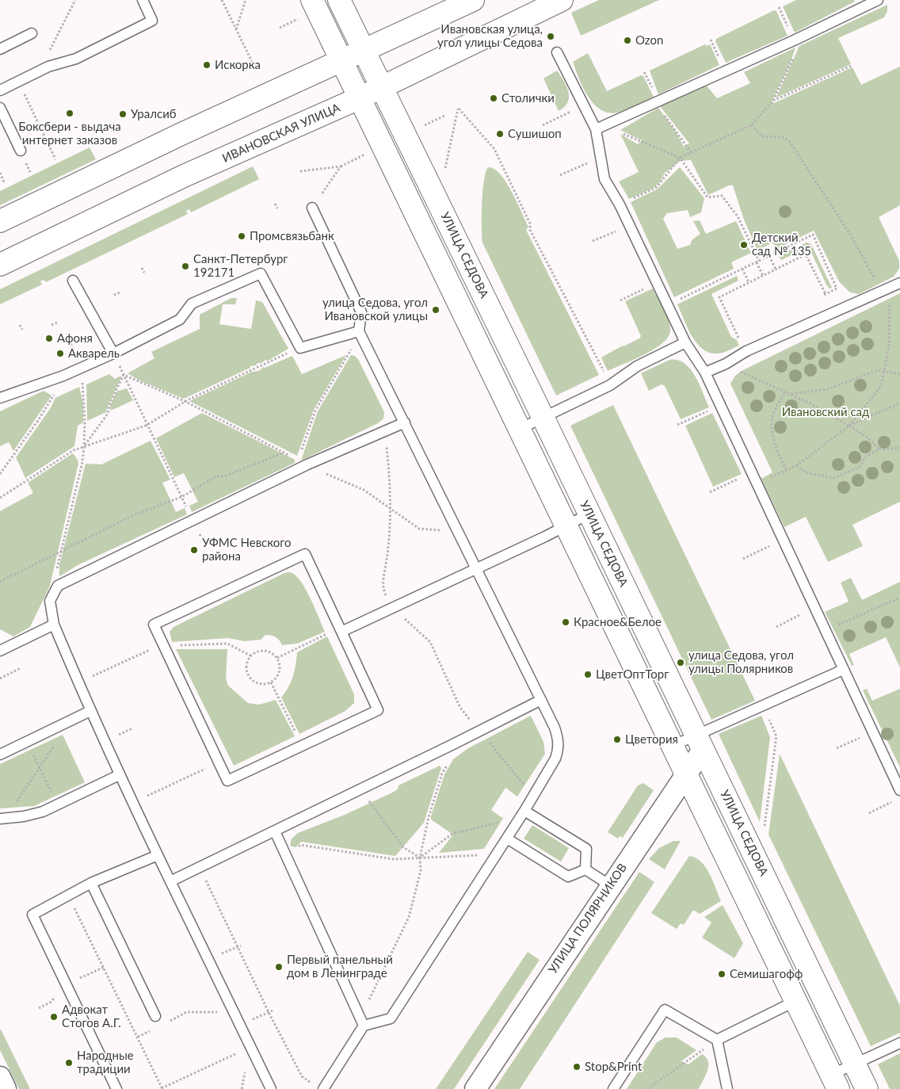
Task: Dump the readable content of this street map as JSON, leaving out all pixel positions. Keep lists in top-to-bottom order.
{
  "streets": {
    "main road": ["ИВАНОВСКАЯ УЛИЦА", "УЛИЦА СЕДОВА"],
    "street": ["УЛИЦА ПОЛЯРНИКОВ"]
  },
  "crossings": [
    ["ИВАНОВСКАЯ УЛИЦА", "УЛИЦА СЕДОВА"],
    ["УЛИЦА СЕДОВА", "УЛИЦА ПОЛЯРНИКОВ"]
  ],
  "parks": ["Ивановский сад"],
  "places": [
    "Ивановская улица, угол улицы Седова",
    "Ozon",
    "Искорка",
    "Столички",
    "Боксбери - выдача интернет заказов",
    "Уралсиб",
    "Сушишоп",
    "Промсвязьбанк",
    "Детский сад № 135",
    "Санкт-Петербург 192171",
    "улица Седова, угол Ивановской улицы",
    "Афоня",
    "Акварель",
    "УФМС Невского района",
    "Красное&Белое",
    "улица Седова, угол улицы Полярников",
    "ЦветОптТорг",
    "Цветория",
    "Первый панельный дом в Ленинграде",
    "Семишагофф",
    "Адвокат Стогов А.Г.",
    "Народные традиции",
    "Stop&Print"
  ]
}
